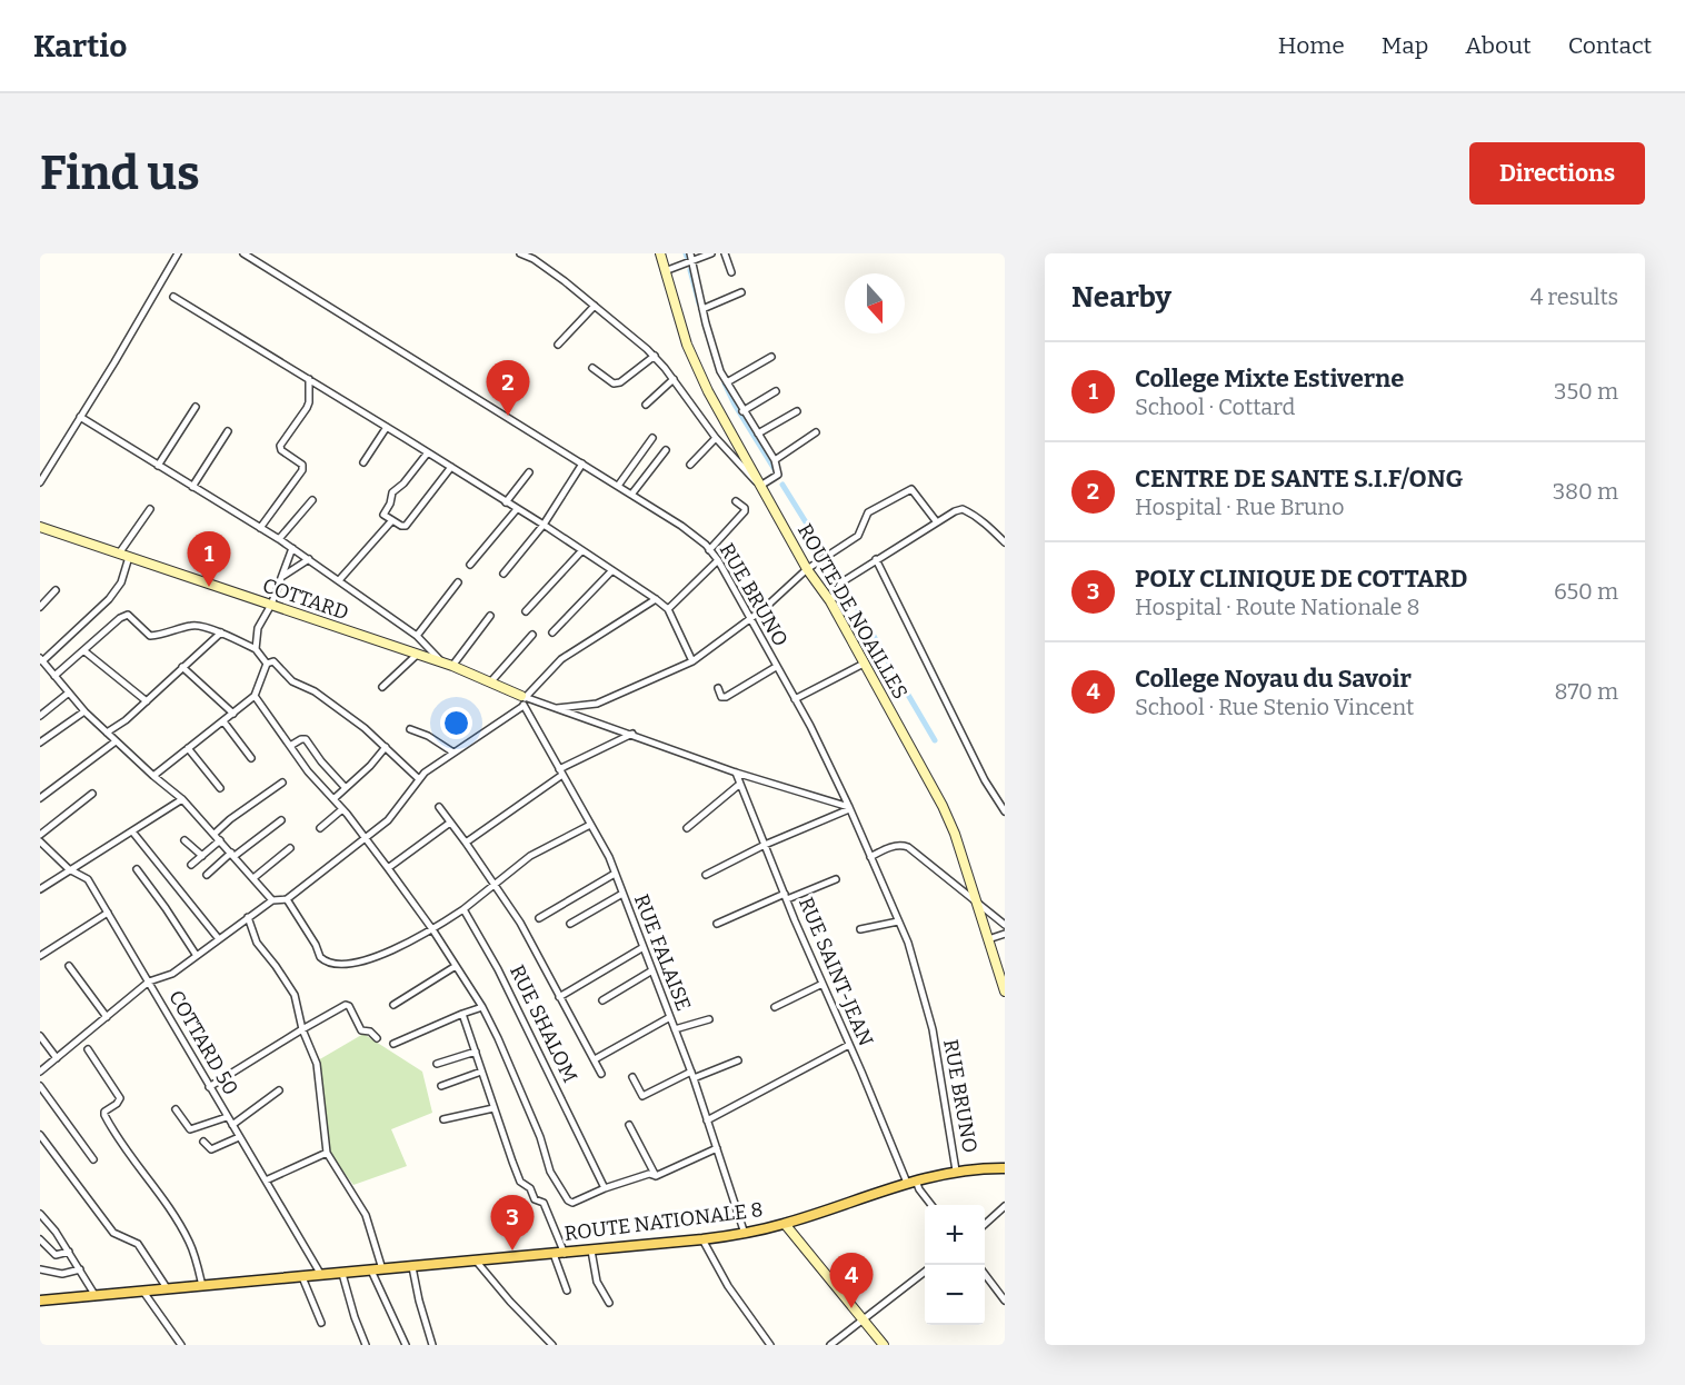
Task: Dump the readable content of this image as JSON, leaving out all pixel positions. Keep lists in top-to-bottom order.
{
  "streets": {
    "main road": ["ROUTE NATIONALE 8"],
    "street": [
      "RUE BRUNO",
      "COTTARD",
      "ROUTE DE NOAILLES",
      "RUE FALAISE",
      "RUE SAINT-JEAN",
      "RUE SHALOM",
      "COTTARD 50"
    ]
  },
  "crossings": [
    ["RUE BRUNO", "ROUTE NATIONALE 8"],
    ["COTTARD", "RUE FALAISE"],
    ["RUE FALAISE", "ROUTE NATIONALE 8"],
    ["RUE SAINT-JEAN", "ROUTE NATIONALE 8"],
    ["COTTARD 50", "ROUTE NATIONALE 8"]
  ],
  "north": "bottom",
  "page": {
    "header": "Kartio",
    "nav": [
      "Home",
      "Map",
      "About",
      "Contact"
    ],
    "buttons": "Directions",
    "title": "Find us",
    "heading": ["Nearby", "4 results"],
    "list": [
      {
        "mark": "1",
        "name": "College Mixte Estiverne",
        "note": "School · Cottard",
        "value": "350 m"
      },
      {
        "mark": "2",
        "name": "CENTRE DE SANTE S.I.F/ONG",
        "note": "Hospital · Rue Bruno",
        "value": "380 m"
      },
      {
        "mark": "3",
        "name": "POLY CLINIQUE DE COTTARD",
        "note": "Hospital · Route Nationale 8",
        "value": "650 m"
      },
      {
        "mark": "4",
        "name": "College Noyau du Savoir",
        "note": "School · Rue Stenio Vincent",
        "value": "870 m"
      }
    ],
    "pins": [
      "2",
      "1",
      "3",
      "4"
    ],
    "map_buttons": ["+", "−"]
  }
}
